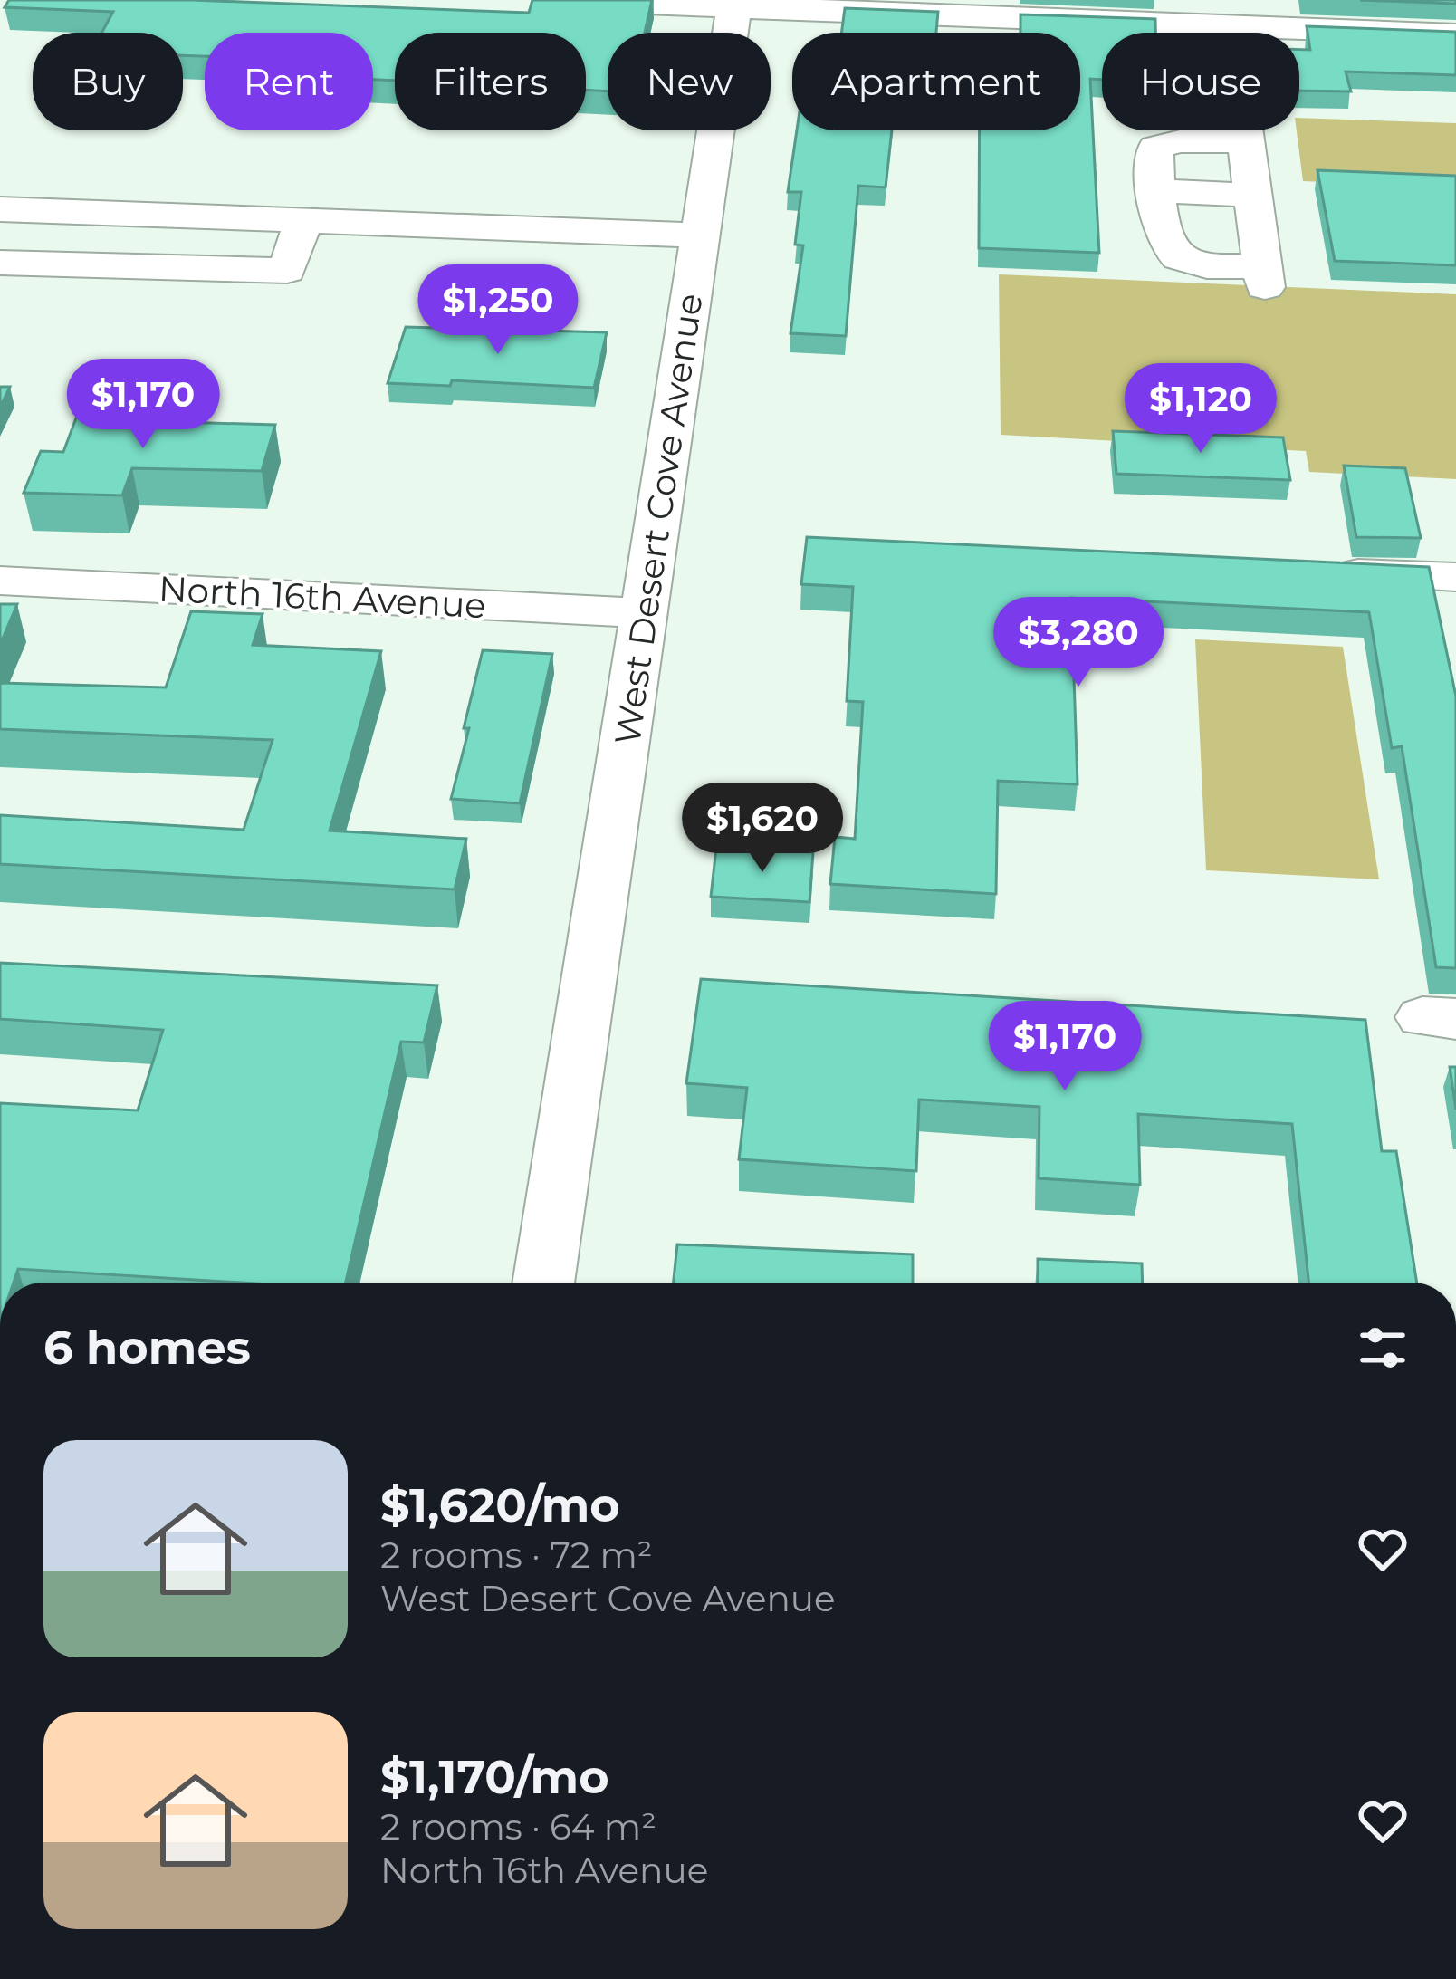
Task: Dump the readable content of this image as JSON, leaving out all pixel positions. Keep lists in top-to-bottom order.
{
  "streets": {
    "street": ["West Desert Cove Avenue", "North 16th Avenue"]
  },
  "crossings": [
    ["West Desert Cove Avenue", "North 16th Avenue"]
  ],
  "page": {
    "chip": [
      "Buy",
      "Rent",
      "Filters",
      "New",
      "Apartment",
      "House"
    ],
    "price": [
      "$1,250",
      "$1,170",
      "$1,120",
      "$3,280",
      "$1,620",
      "$1,170"
    ],
    "heading": "6 homes",
    "list": [
      {
        "name": "$1,620/mo",
        "note": "2 rooms · 72 m² · West Desert Cove Avenue"
      },
      {
        "name": "$1,170/mo",
        "note": "2 rooms · 64 m² · North 16th Avenue"
      }
    ]
  }
}
